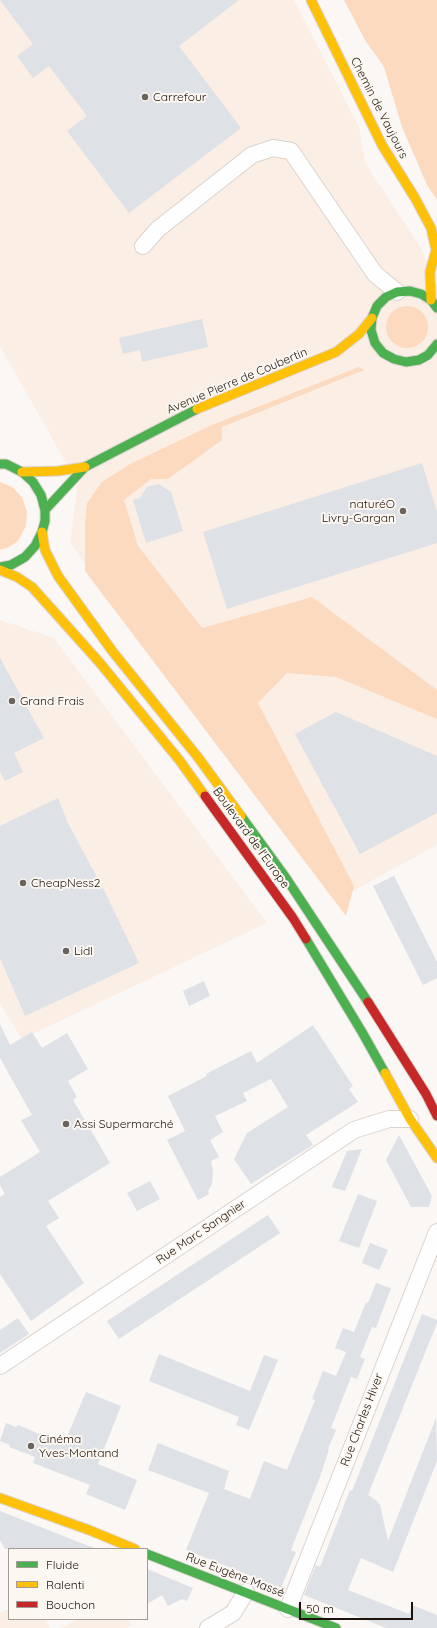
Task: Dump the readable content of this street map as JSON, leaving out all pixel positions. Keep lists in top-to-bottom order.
{
  "streets": {
    "main road": [
      "Chemin de Vaujours",
      "Avenue Pierre de Coubertin",
      "Boulevard de l'Europe",
      "Rue Eugène Massé"
    ],
    "street": ["Rue Marc Sangnier", "Rue Charles Hiver"]
  },
  "crossings": [
    ["Chemin de Vaujours", "Avenue Pierre de Coubertin"],
    ["Boulevard de l'Europe", "Rue Marc Sangnier"],
    ["Rue Charles Hiver", "Rue Eugène Massé"]
  ],
  "places": [
    "Carrefour",
    "naturéO Livry-Gargan",
    "Grand Frais",
    "CheapNess2",
    "Lidl",
    "Assi Supermarché",
    "Cinéma Yves-Montand"
  ],
  "legend": ["Fluide", "Ralenti", "Bouchon"],
  "scale_bar": "50 m"
}
